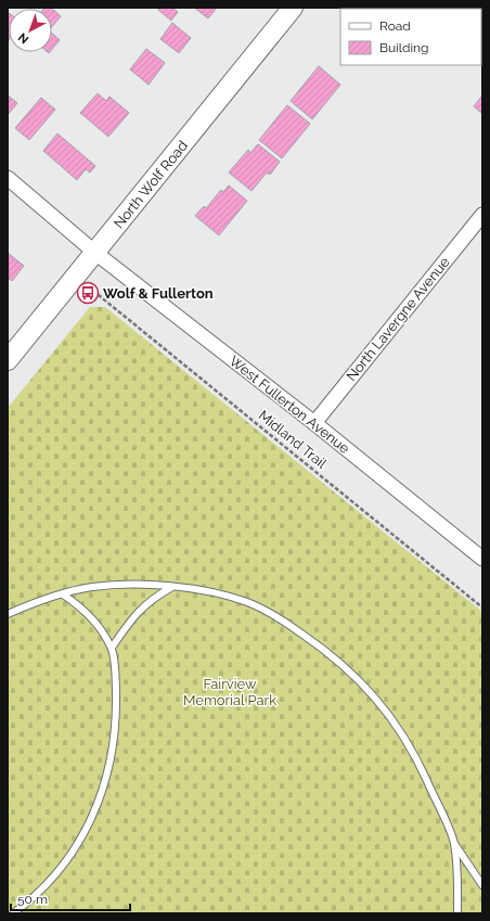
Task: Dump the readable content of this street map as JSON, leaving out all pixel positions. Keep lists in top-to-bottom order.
{
  "streets": {
    "main road": ["North Wolf Road"],
    "street": ["North Lavergne Avenue", "West Fullerton Avenue"],
    "path": ["Midland Trail"]
  },
  "crossings": [
    ["North Wolf Road", "West Fullerton Avenue"],
    ["North Lavergne Avenue", "West Fullerton Avenue"]
  ],
  "parks": ["Fairview Memorial Park"],
  "places": {
    "bus stop": ["Wolf & Fullerton"]
  },
  "legend": ["Road", "Building"],
  "scale_bar": "50 m",
  "north": "bottom left"
}
